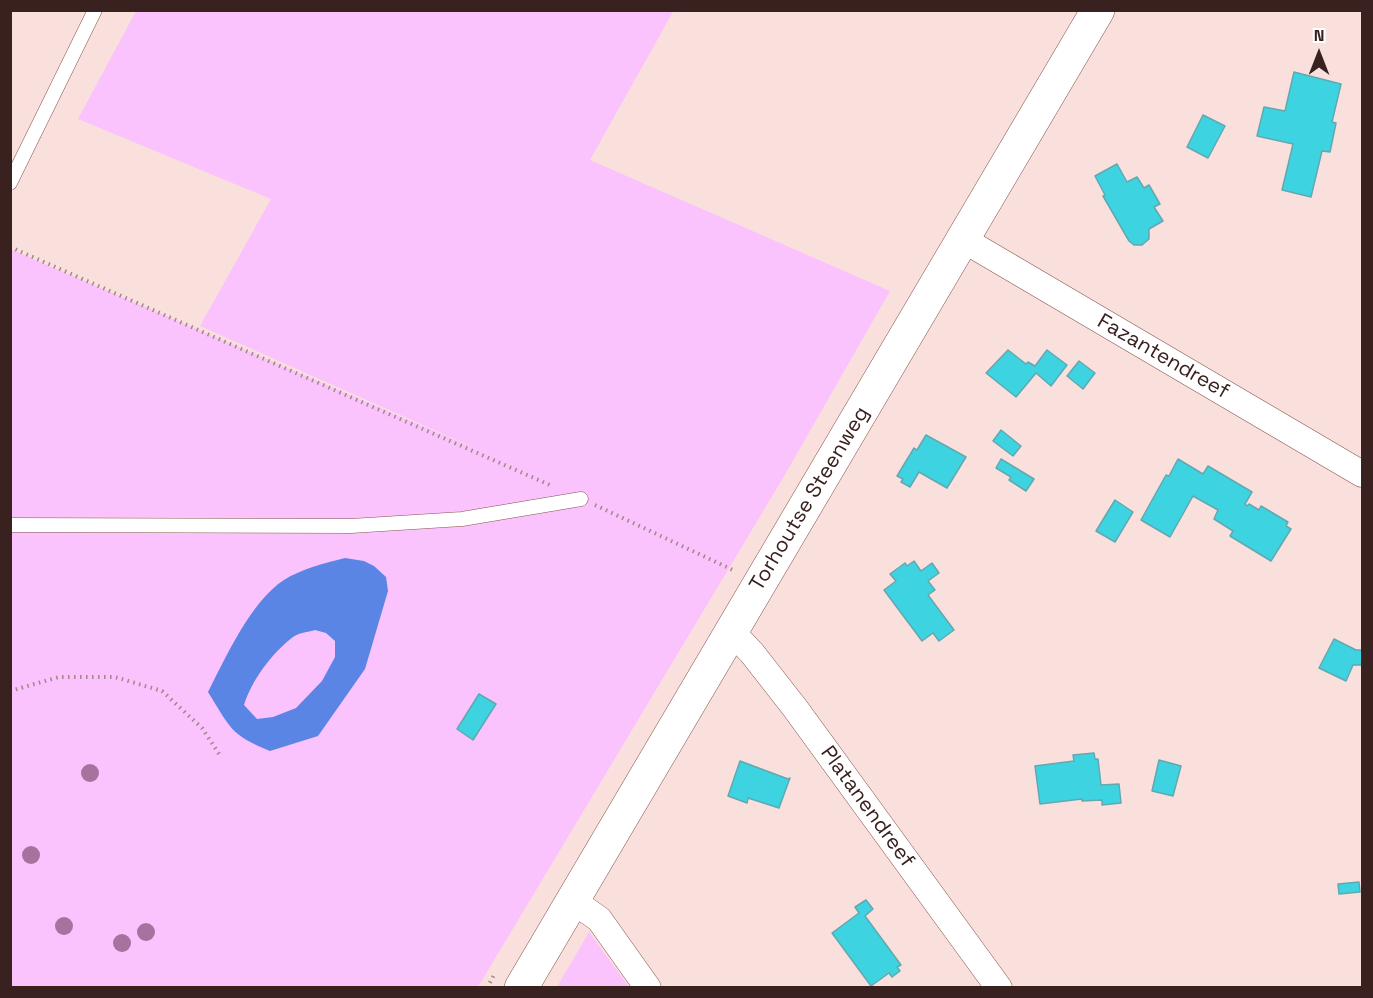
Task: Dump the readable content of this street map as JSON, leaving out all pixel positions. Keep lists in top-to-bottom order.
{
  "streets": {
    "main road": ["Torhoutse Steenweg"],
    "street": ["Fazantendreef", "Platanendreef"]
  },
  "crossings": [
    ["Fazantendreef", "Torhoutse Steenweg"],
    ["Torhoutse Steenweg", "Platanendreef"]
  ],
  "north": "top"
}
